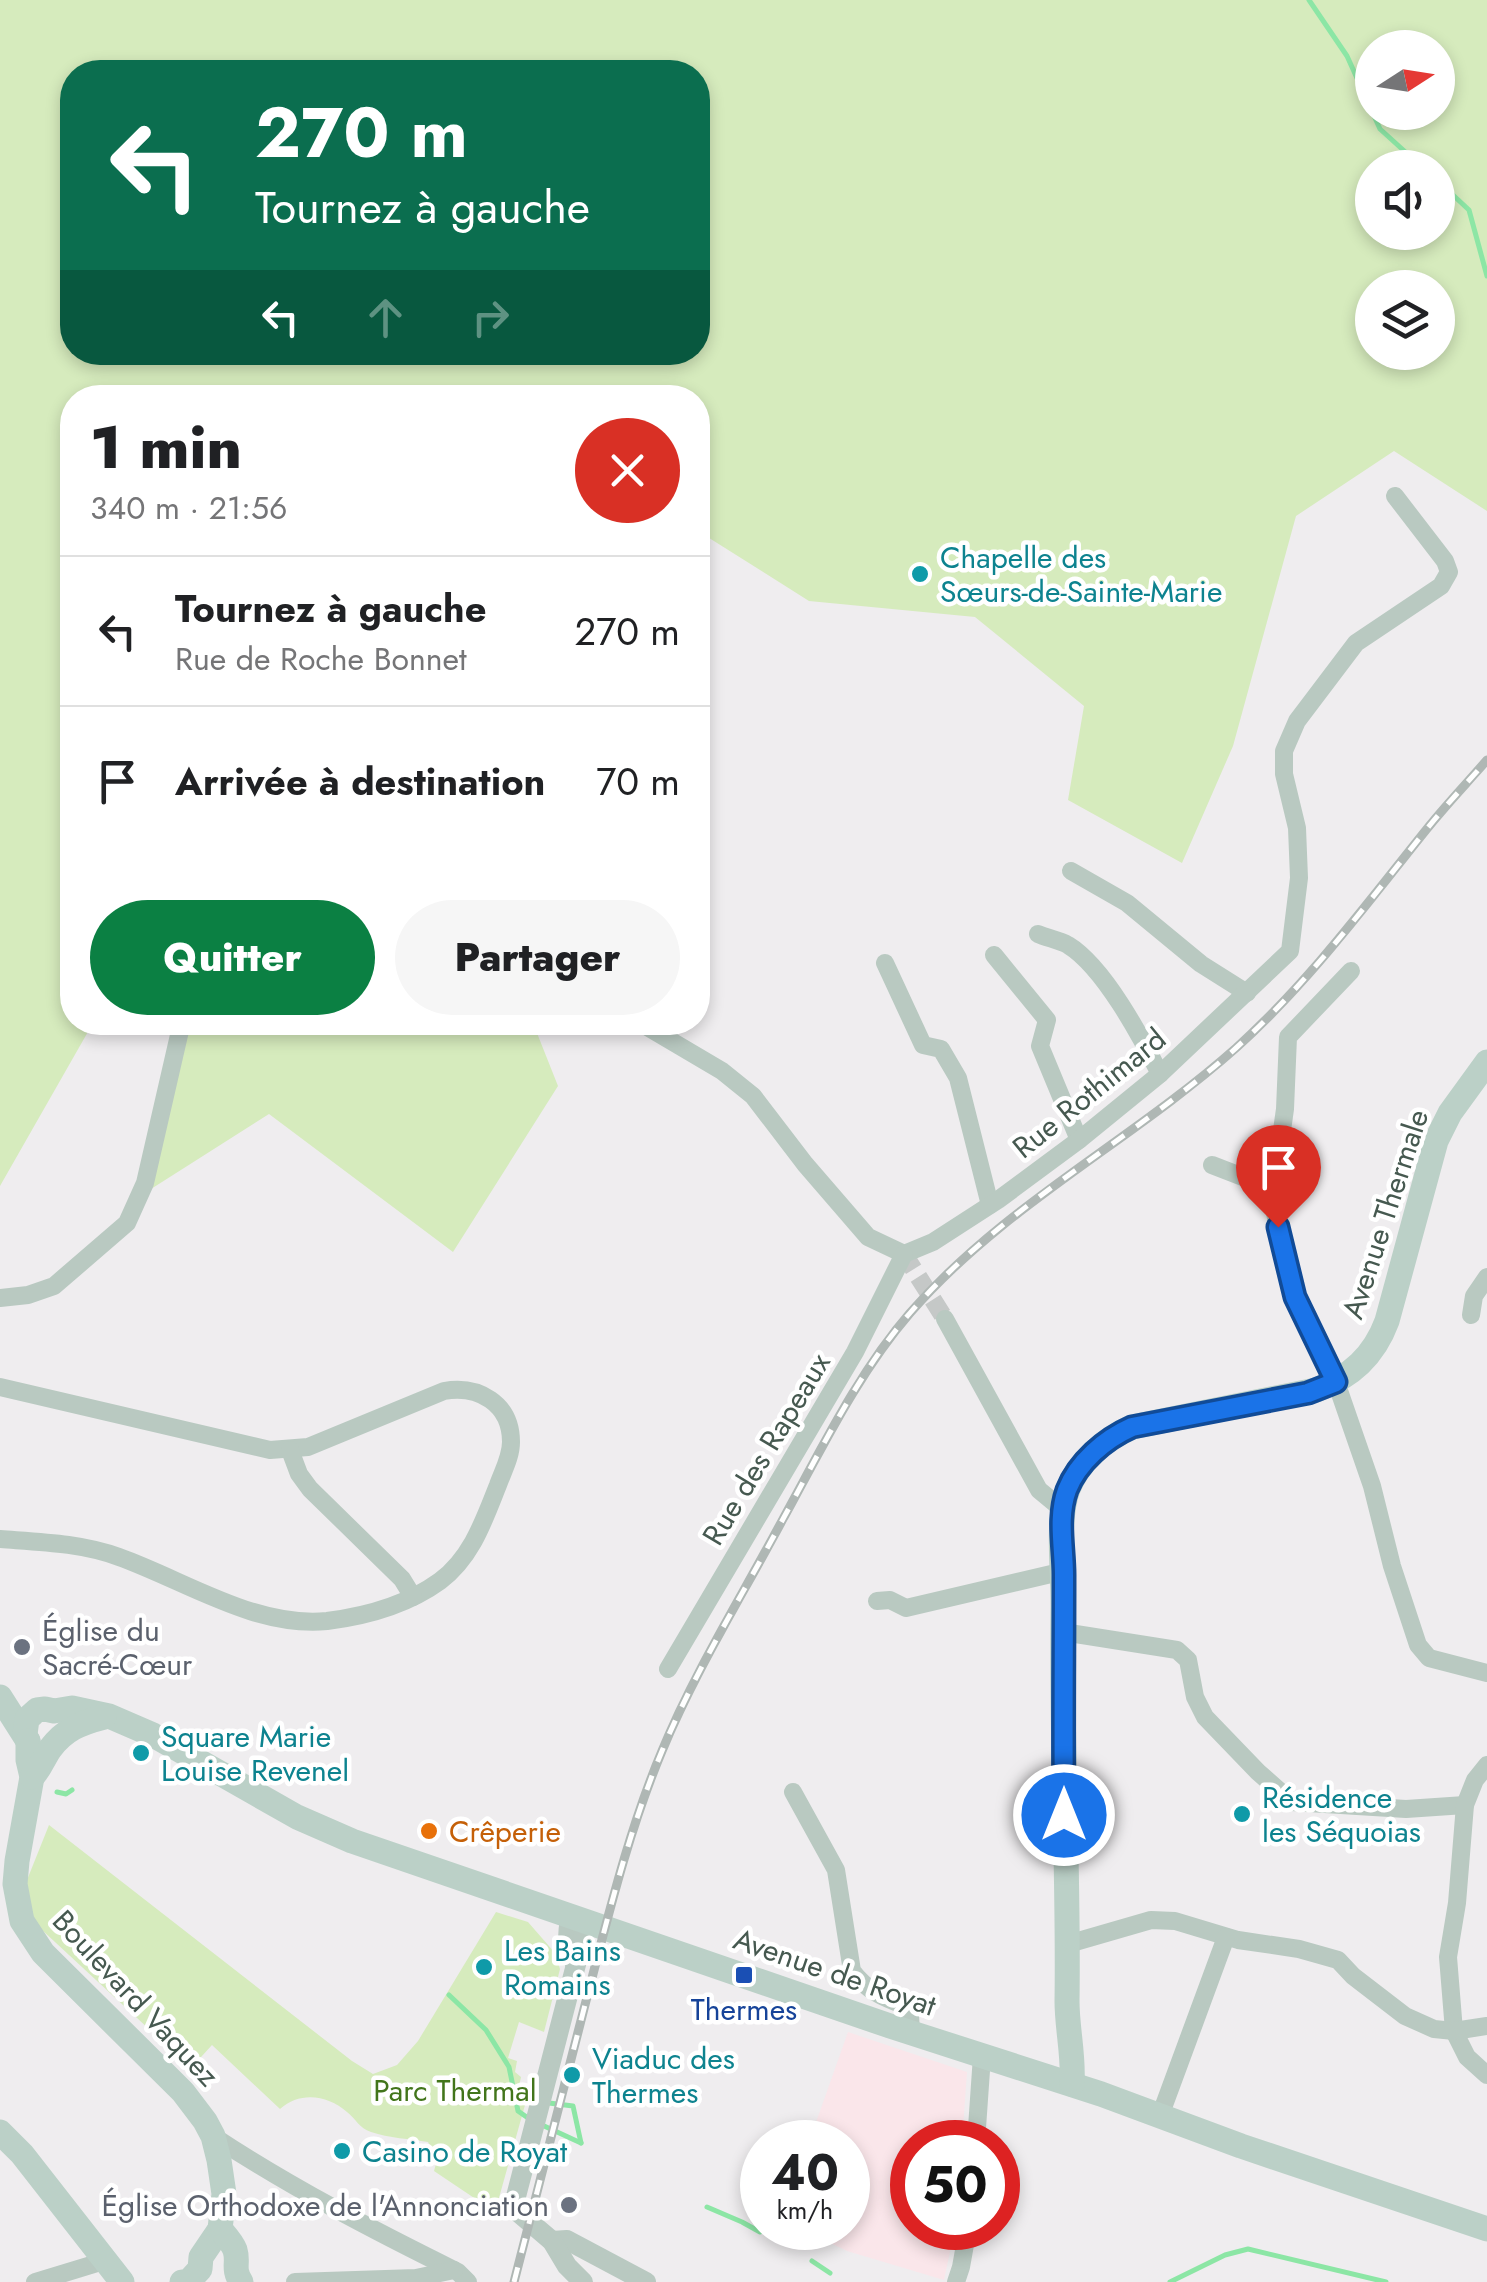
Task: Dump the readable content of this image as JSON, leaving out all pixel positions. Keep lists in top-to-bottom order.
{
  "streets": {
    "main road": ["Avenue Thermale", "Avenue de Royat", "Boulevard Vaquez"],
    "street": ["Rue Rothimard", "Rue des Rapeaux"]
  },
  "crossings": [
    ["Rue Rothimard", "Rue des Rapeaux"],
    ["Avenue Thermale", "Avenue de Royat"],
    ["Avenue de Royat", "Boulevard Vaquez"]
  ],
  "parks": ["Parc Thermal"],
  "places": {
    "other": [
      "Chapelle des Sœurs-de-Sainte-Marie",
      "Église du Sacré-Cœur",
      "Square Marie Louise Revenel",
      "Résidence les Séquoias",
      "Crêperie",
      "Les Bains Romains",
      "Viaduc des Thermes",
      "Casino de Royat",
      "Église Orthodoxe de l'Annonciation"
    ],
    "transit": ["Thermes"]
  },
  "north": "right",
  "page": {
    "turn": ["270 m", "Tournez à gauche"],
    "heading": ["1 min", "340 m · 21:56"],
    "list": [
      {
        "name": "Tournez à gauche",
        "note": "Rue de Roche Bonnet",
        "value": "270 m"
      },
      {
        "name": "Arrivée à destination",
        "value": "70 m"
      }
    ],
    "buttons": ["Quitter", "Partager"],
    "speed": "40 km/h",
    "limit": "50"
  }
}
